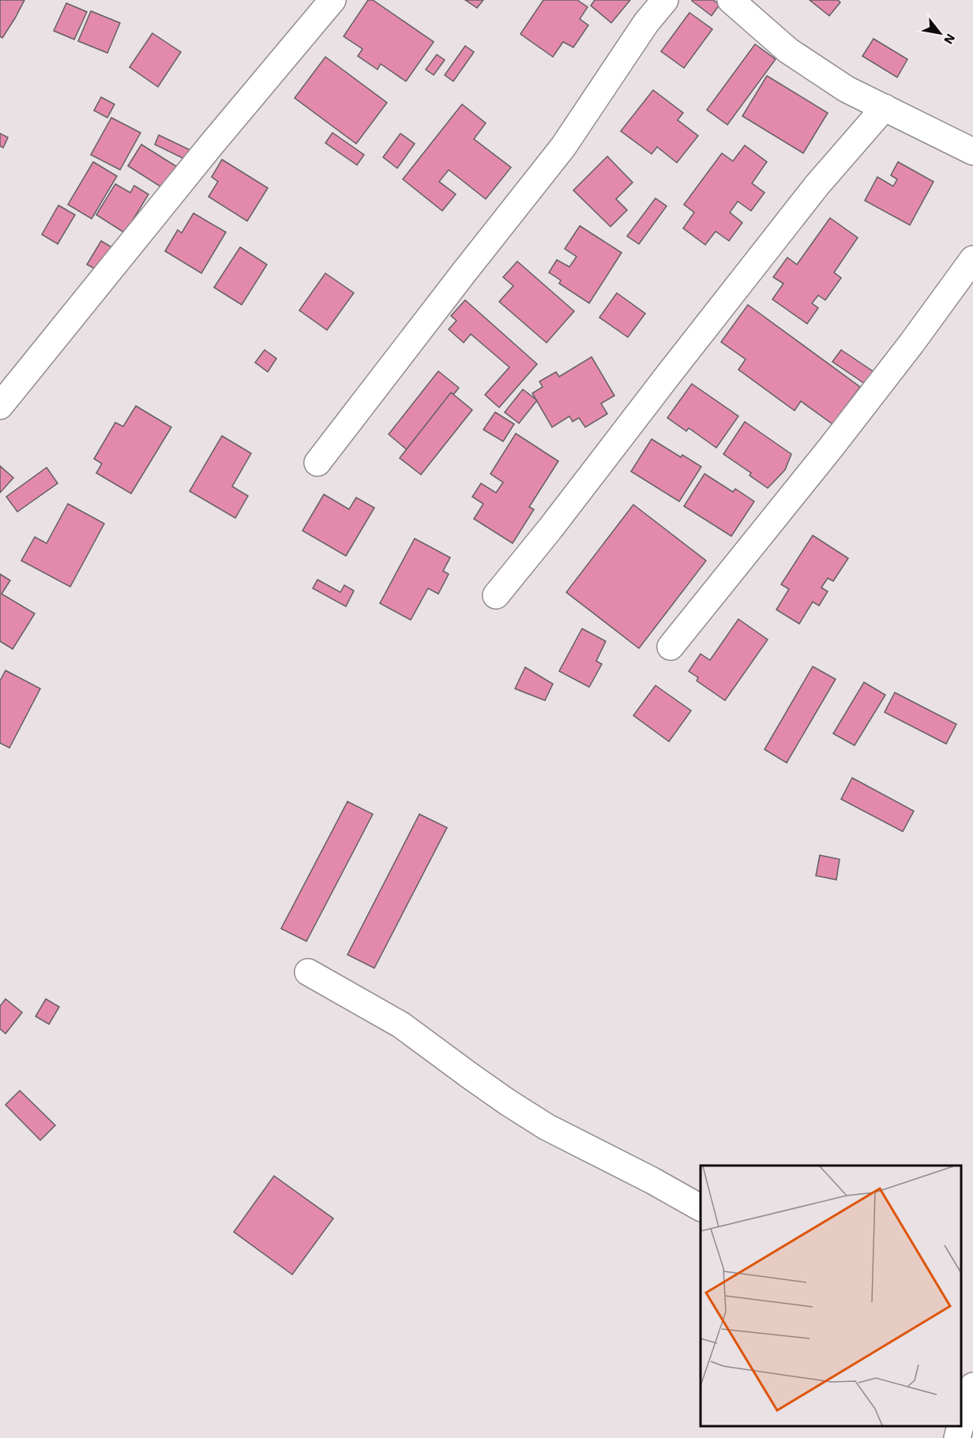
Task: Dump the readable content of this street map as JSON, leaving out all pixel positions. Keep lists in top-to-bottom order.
{
  "north": "bottom right"
}
